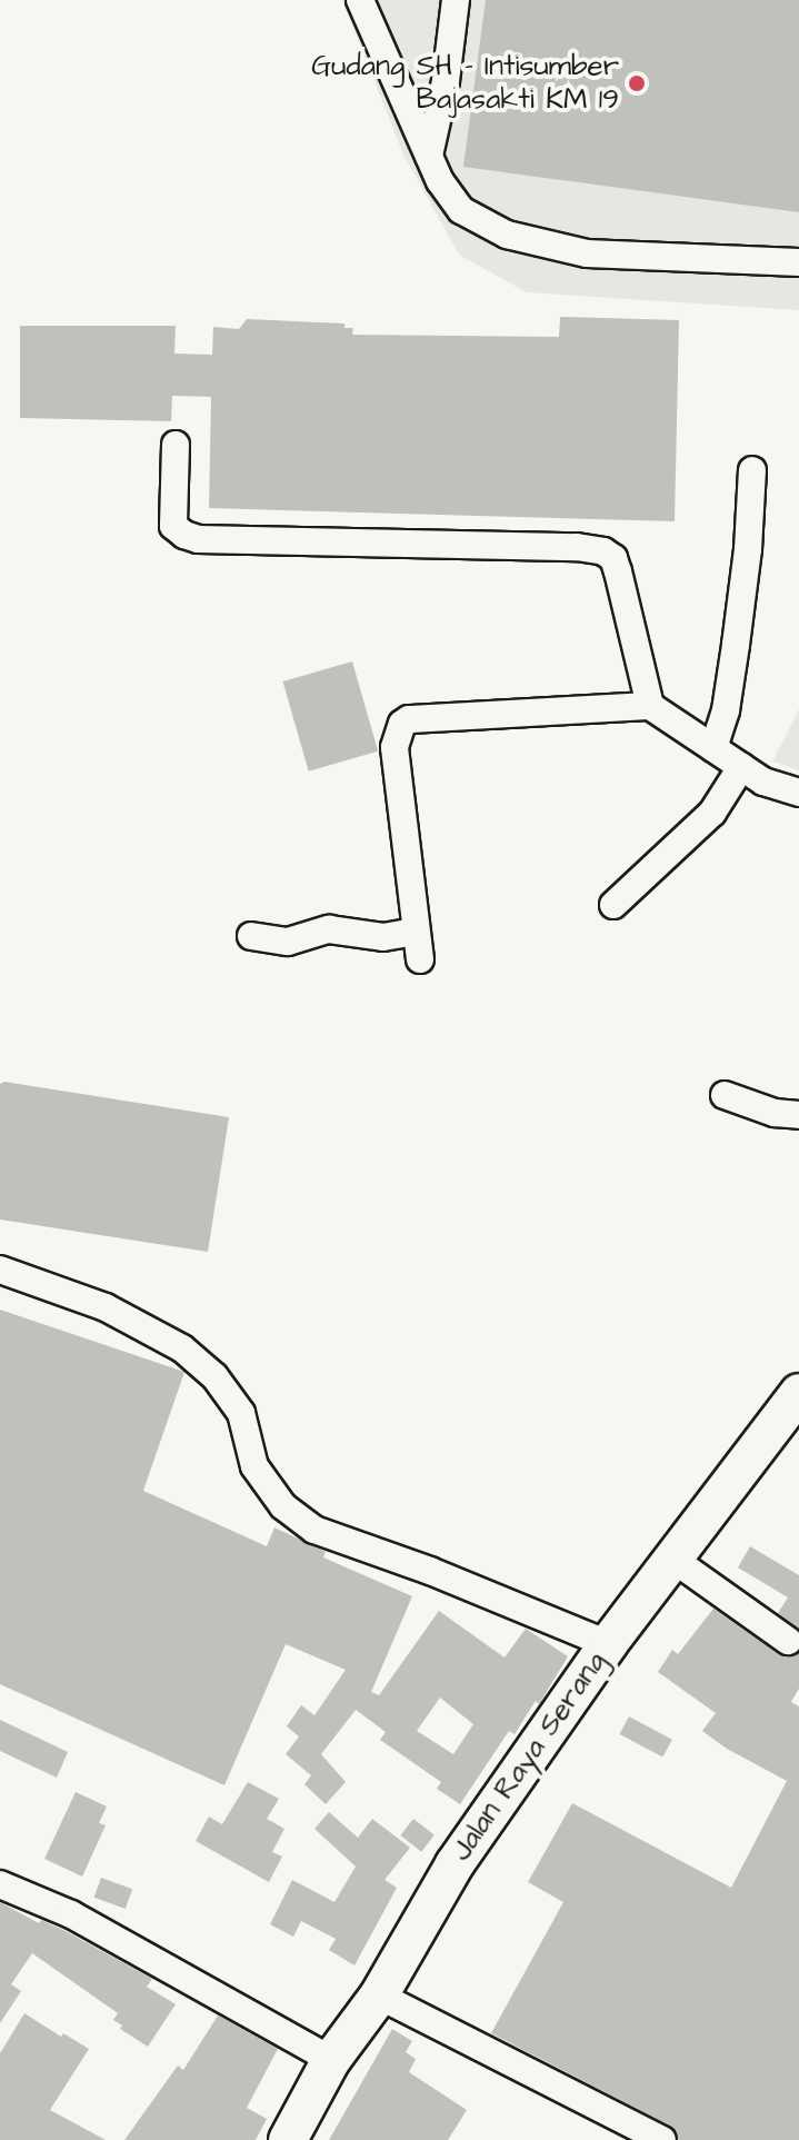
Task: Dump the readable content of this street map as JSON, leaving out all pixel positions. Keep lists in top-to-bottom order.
{
  "streets": {
    "highway": ["Jalan Raya Serang"]
  },
  "places": ["Gudang SH - Intisumber Bajasakti KM 19"]
}
